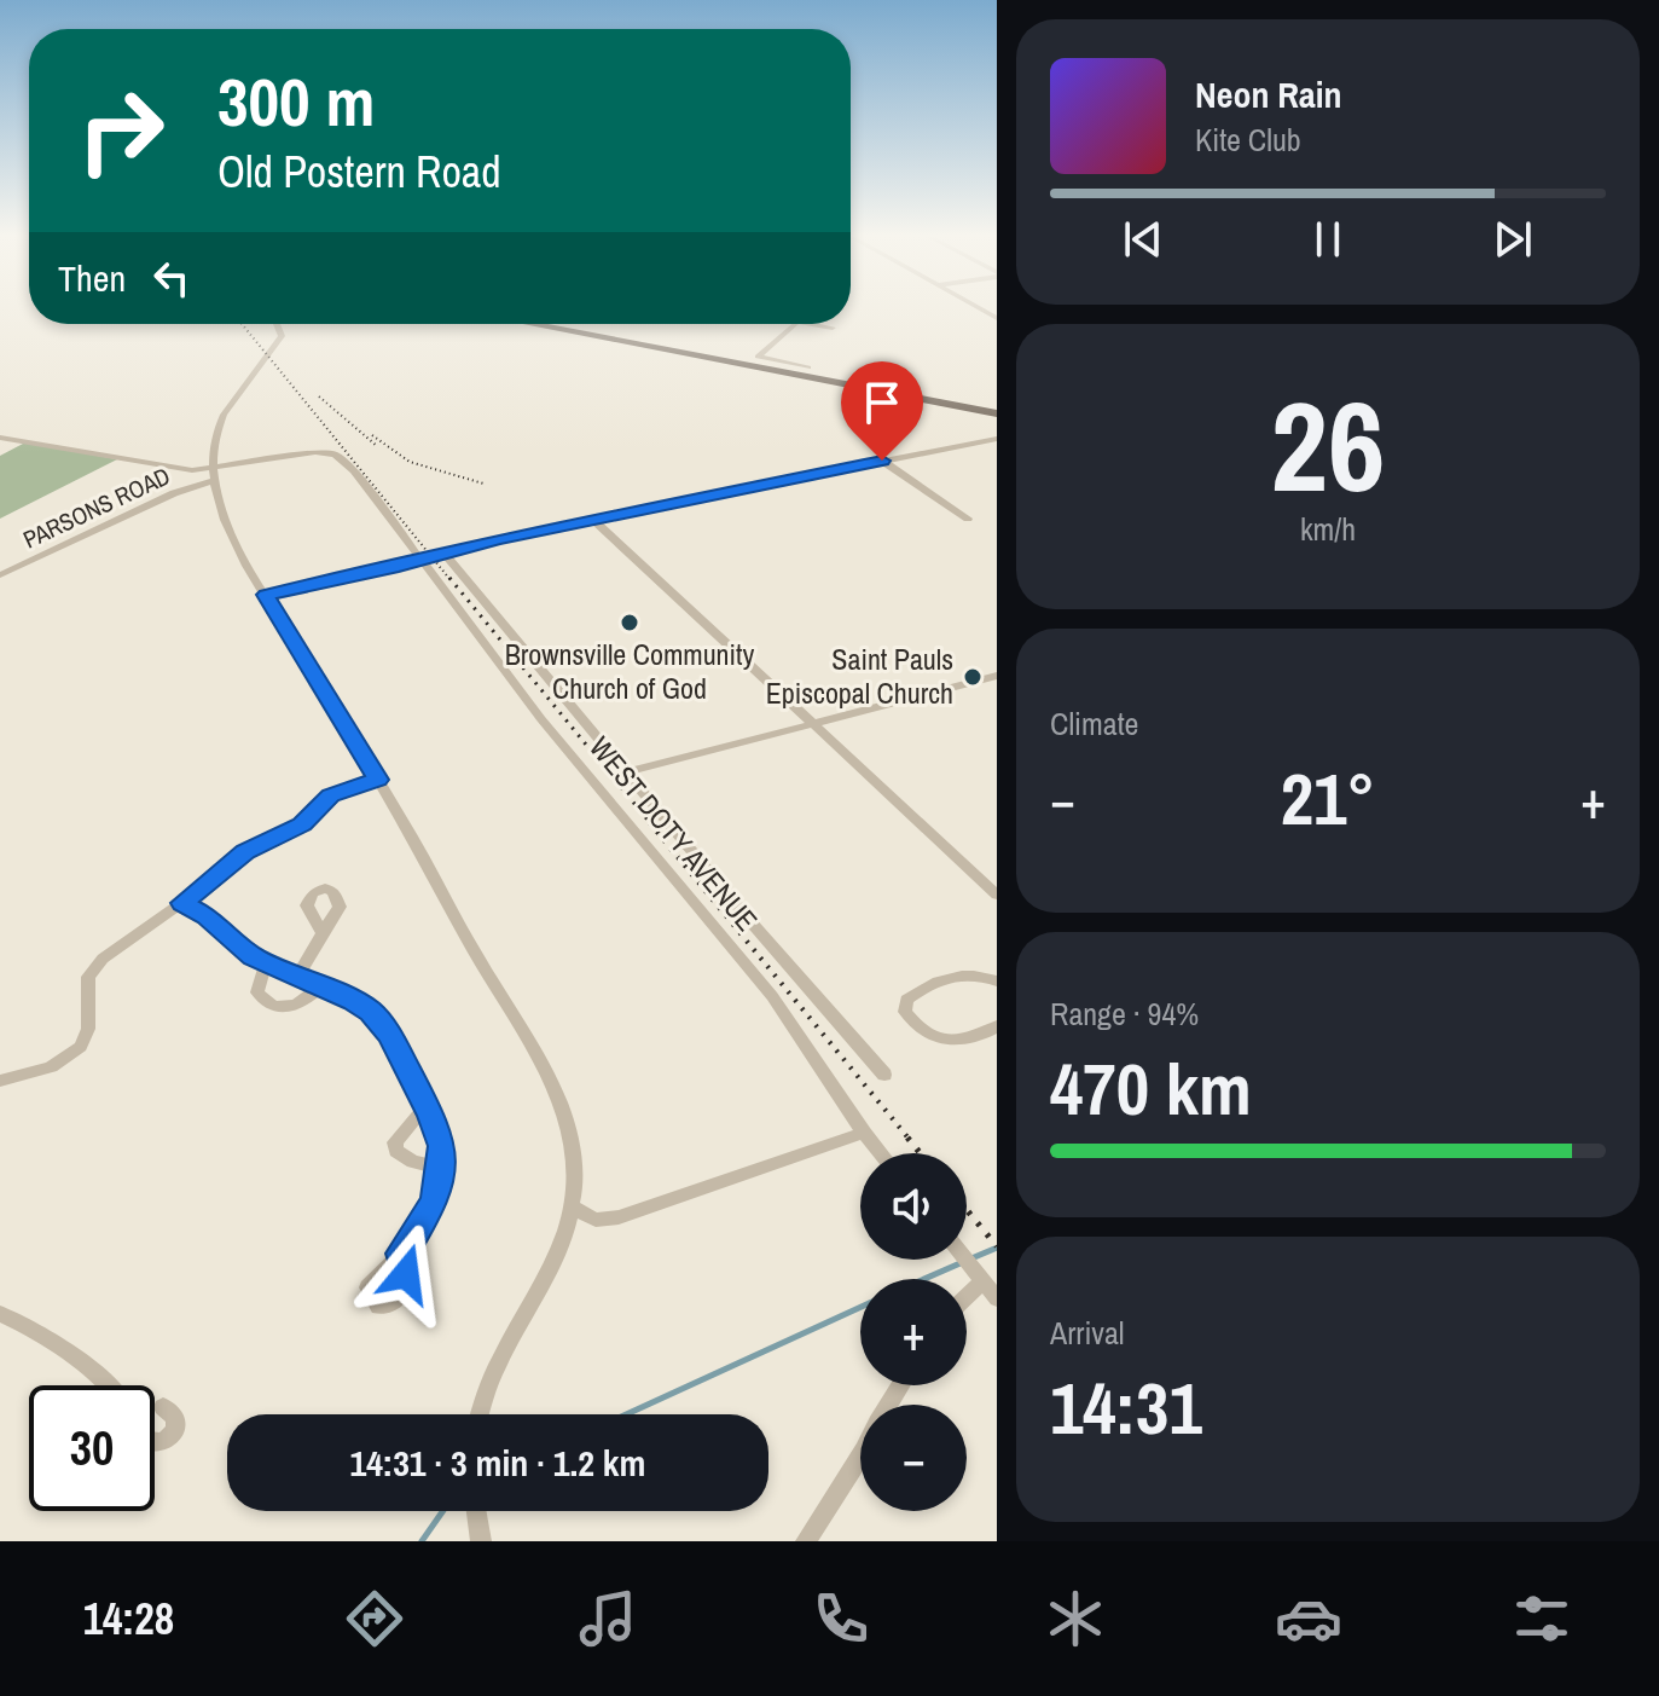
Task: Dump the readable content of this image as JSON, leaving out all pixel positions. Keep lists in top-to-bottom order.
{
  "streets": {
    "street": ["PARSONS ROAD", "WEST DOTY AVENUE"]
  },
  "crossings": [
    ["PARSONS ROAD", "WEST DOTY AVENUE"]
  ],
  "places": ["Brownsville Community Church of God", "Saint Pauls Episcopal Church"],
  "page": {
    "turn": ["300 m", "Old Postern Road"],
    "song": ["Neon Rain", "Kite Club"],
    "then": "Then",
    "tile": [
      ["26", "km/h"],
      "Climate",
      ["Range · 94%", "470 km"],
      ["Arrival", "14:31"]
    ],
    "heat": ["−", "21°", "+"],
    "map_buttons": ["+", "−"],
    "limit": "30",
    "trip": "14:31 · 3 min · 1.2 km",
    "tabs": "14:28"
  }
}
